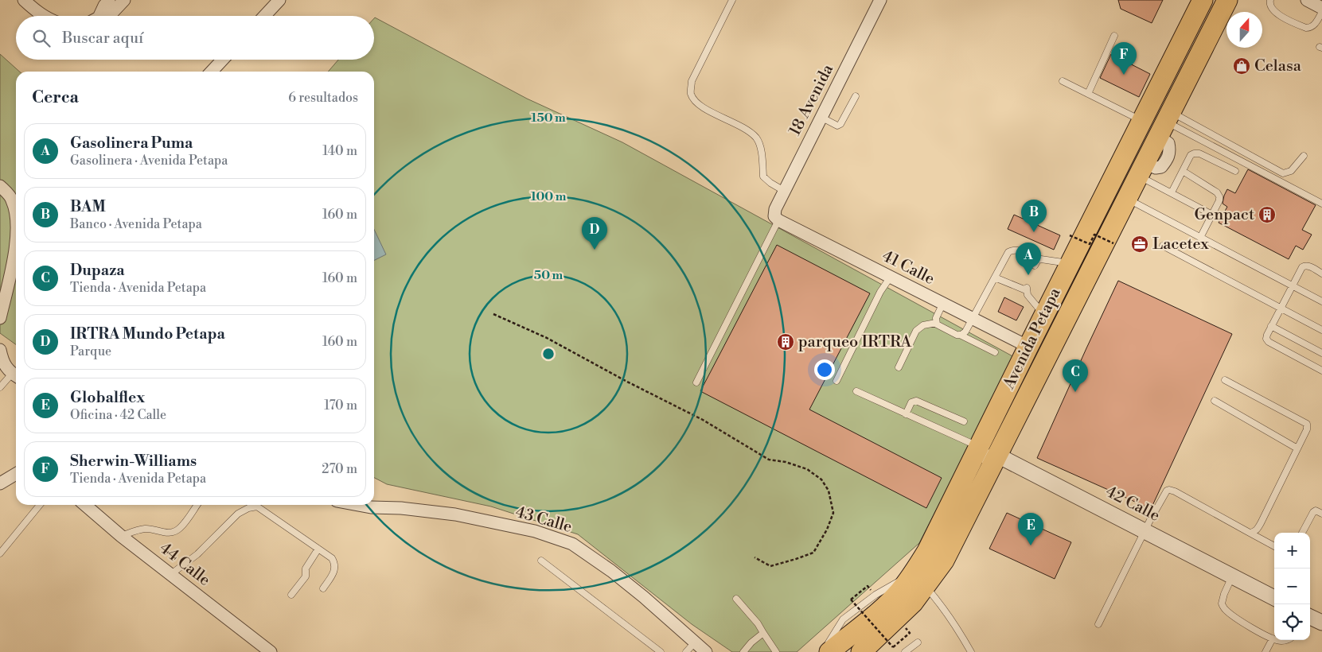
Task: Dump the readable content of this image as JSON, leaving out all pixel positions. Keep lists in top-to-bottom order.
{
  "streets": {
    "main road": ["Avenida Petapa"],
    "street": [
      "18 Avenida",
      "41 Calle",
      "42 Calle",
      "43 Calle",
      "44 Calle"
    ]
  },
  "crossings": [
    ["18 Avenida", "41 Calle"],
    ["41 Calle", "Avenida Petapa"],
    ["Avenida Petapa", "42 Calle"]
  ],
  "places": {
    "shop": ["Celasa"],
    "building": ["Genpact", "parqueo IRTRA"],
    "office": ["Lacetex"]
  },
  "north": "top",
  "page": {
    "search": "Buscar aquí",
    "pins": [
      "F",
      "B",
      "D",
      "A",
      "C",
      "E"
    ],
    "heading": ["Cerca", "6 resultados"],
    "list": [
      {
        "mark": "A",
        "name": "Gasolinera Puma",
        "note": "Gasolinera · Avenida Petapa",
        "value": "140 m"
      },
      {
        "mark": "B",
        "name": "BAM",
        "note": "Banco · Avenida Petapa",
        "value": "160 m"
      },
      {
        "mark": "C",
        "name": "Dupaza",
        "note": "Tienda · Avenida Petapa",
        "value": "160 m"
      },
      {
        "mark": "D",
        "name": "IRTRA Mundo Petapa",
        "note": "Parque",
        "value": "160 m"
      },
      {
        "mark": "E",
        "name": "Globalflex",
        "note": "Oficina · 42 Calle",
        "value": "170 m"
      },
      {
        "mark": "F",
        "name": "Sherwin-Williams",
        "note": "Tienda · Avenida Petapa",
        "value": "270 m"
      }
    ],
    "map_buttons": ["+", "−"]
  },
  "rings": ["150 m", "100 m", "50 m"]
}
